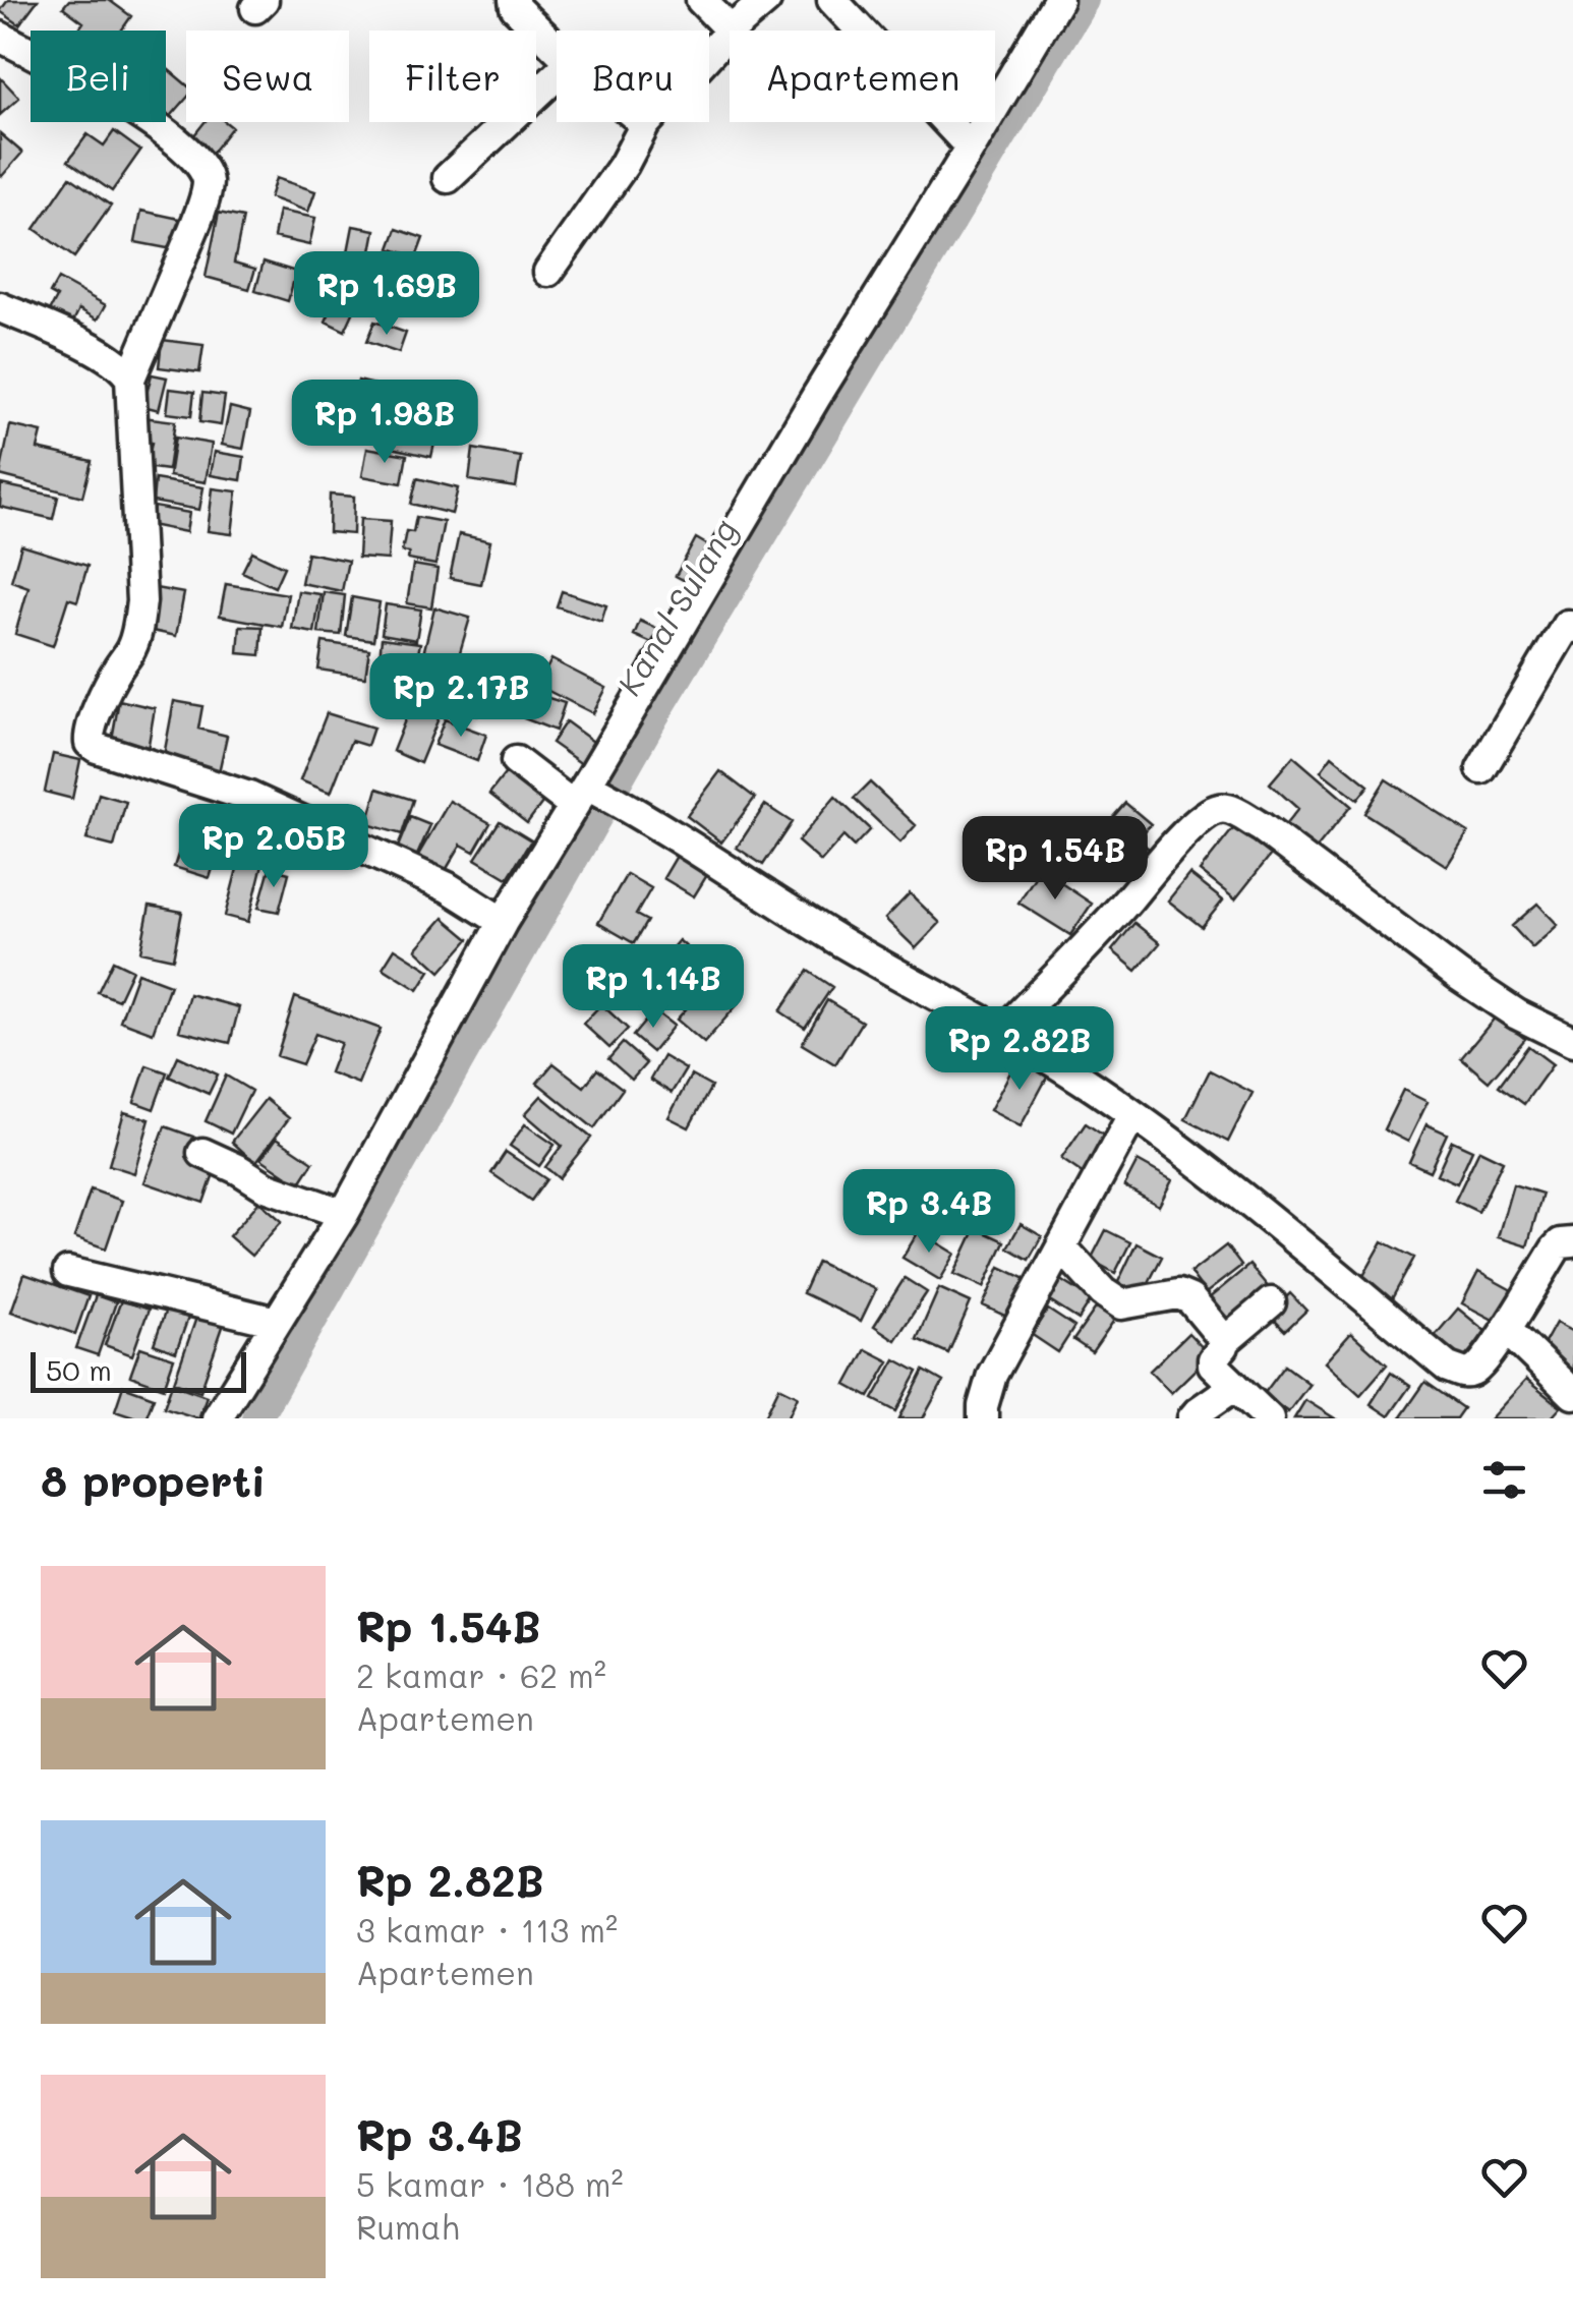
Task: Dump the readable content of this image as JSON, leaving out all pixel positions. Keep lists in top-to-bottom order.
{
  "water": ["Kanal Sulang"],
  "scale_bar": "50 m",
  "page": {
    "chip": [
      "Beli",
      "Sewa",
      "Filter",
      "Baru",
      "Apartemen"
    ],
    "price": [
      "Rp 1.69B",
      "Rp 1.98B",
      "Rp 2.17B",
      "Rp 2.05B",
      "Rp 1.54B",
      "Rp 1.14B",
      "Rp 2.82B",
      "Rp 3.4B"
    ],
    "scale": "50 m",
    "heading": "8 properti",
    "list": [
      {
        "name": "Rp 1.54B",
        "note": "2 kamar · 62 m² · Apartemen"
      },
      {
        "name": "Rp 2.82B",
        "note": "3 kamar · 113 m² · Apartemen"
      },
      {
        "name": "Rp 3.4B",
        "note": "5 kamar · 188 m² · Rumah"
      }
    ]
  }
}
